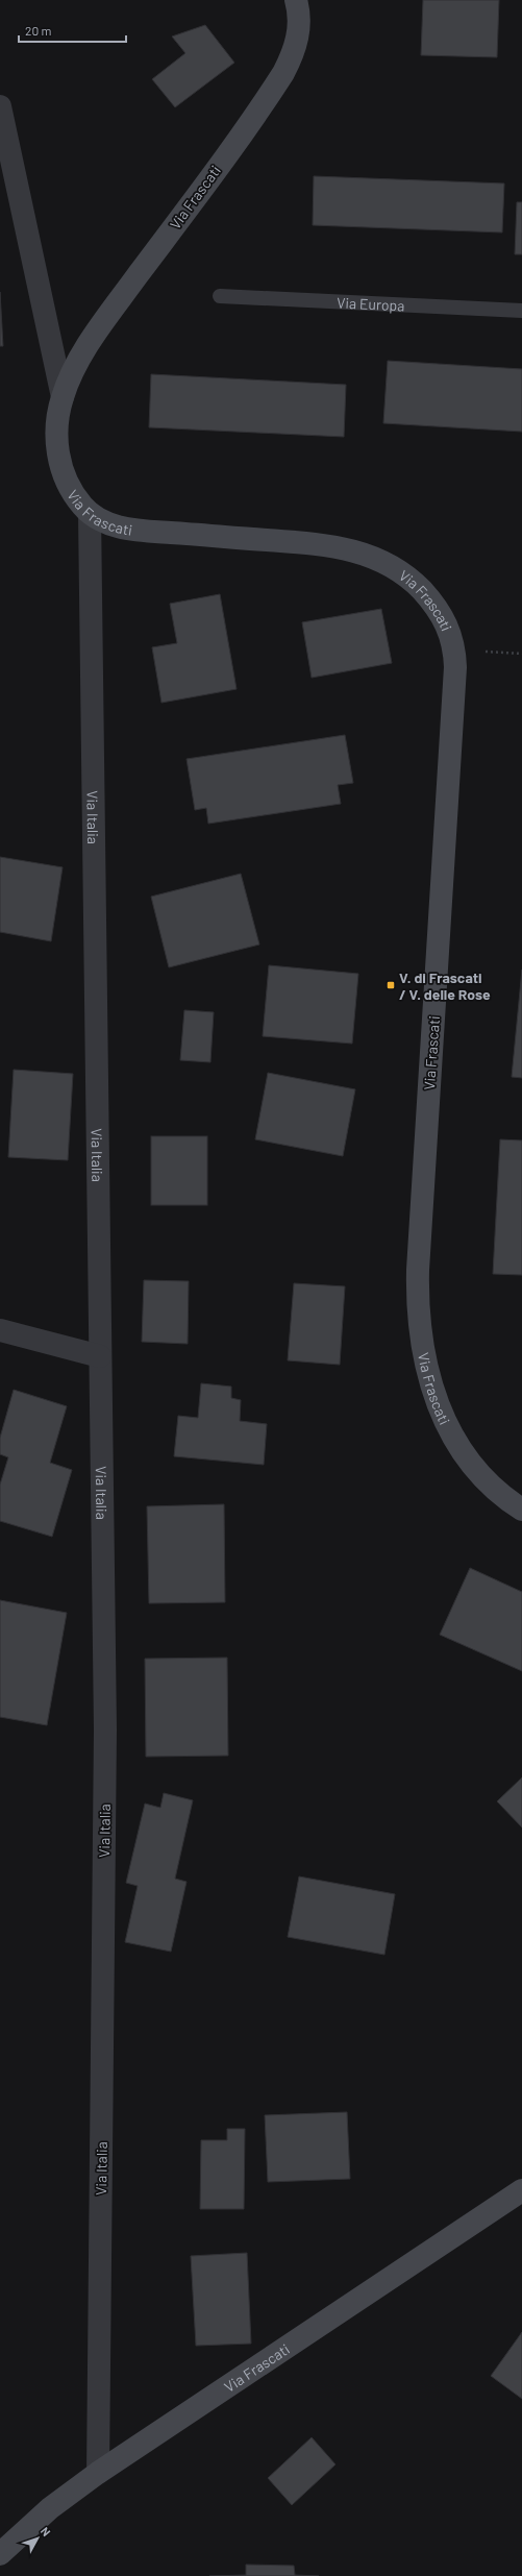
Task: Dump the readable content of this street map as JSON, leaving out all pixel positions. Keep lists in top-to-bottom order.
{
  "streets": {
    "main road": ["Via Frascati"],
    "street": ["Via Italia"],
    "lane": ["Via Europa"]
  },
  "crossings": [
    ["Via Frascati", "Via Italia"]
  ],
  "places": {
    "transit": ["V. di Frascati / V. delle Rose"]
  },
  "scale_bar": "20 m",
  "north": "top right"
}
